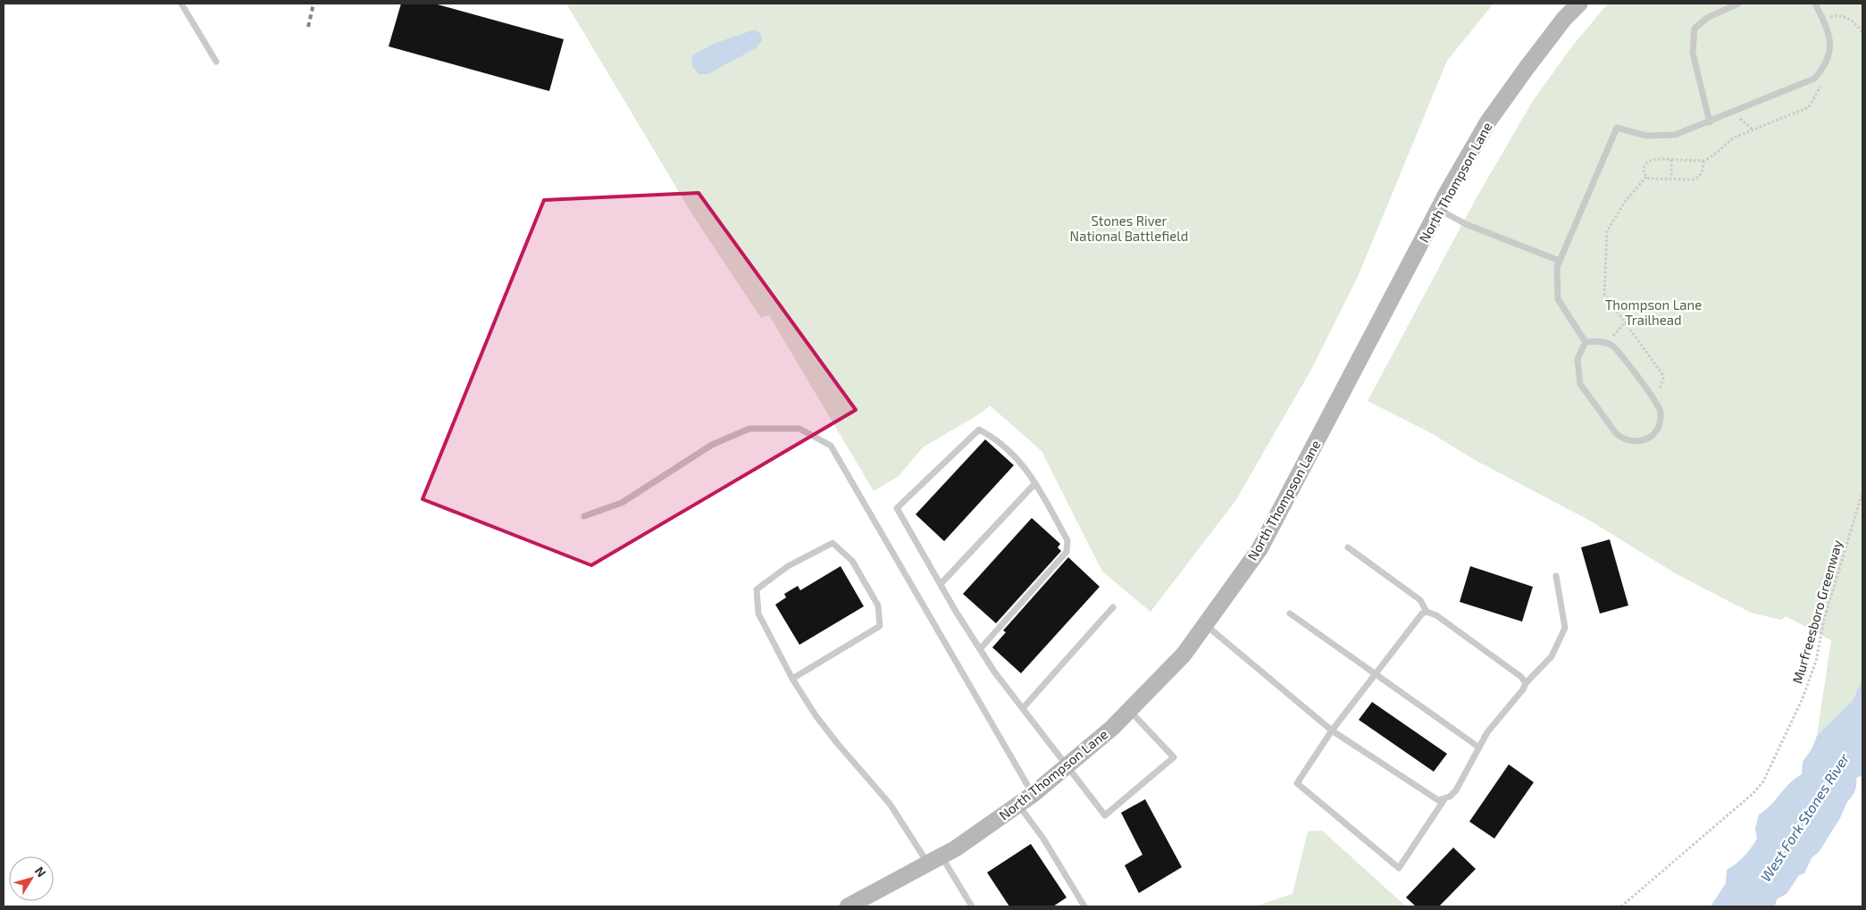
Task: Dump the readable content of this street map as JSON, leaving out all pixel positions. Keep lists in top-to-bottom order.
{
  "streets": {
    "main road": ["North Thompson Lane"],
    "path": ["Murfreesboro Greenway"]
  },
  "water": ["West Fork Stones River"],
  "parks": ["Stones River National Battlefield", "Thompson Lane Trailhead"],
  "north": "top right"
}
